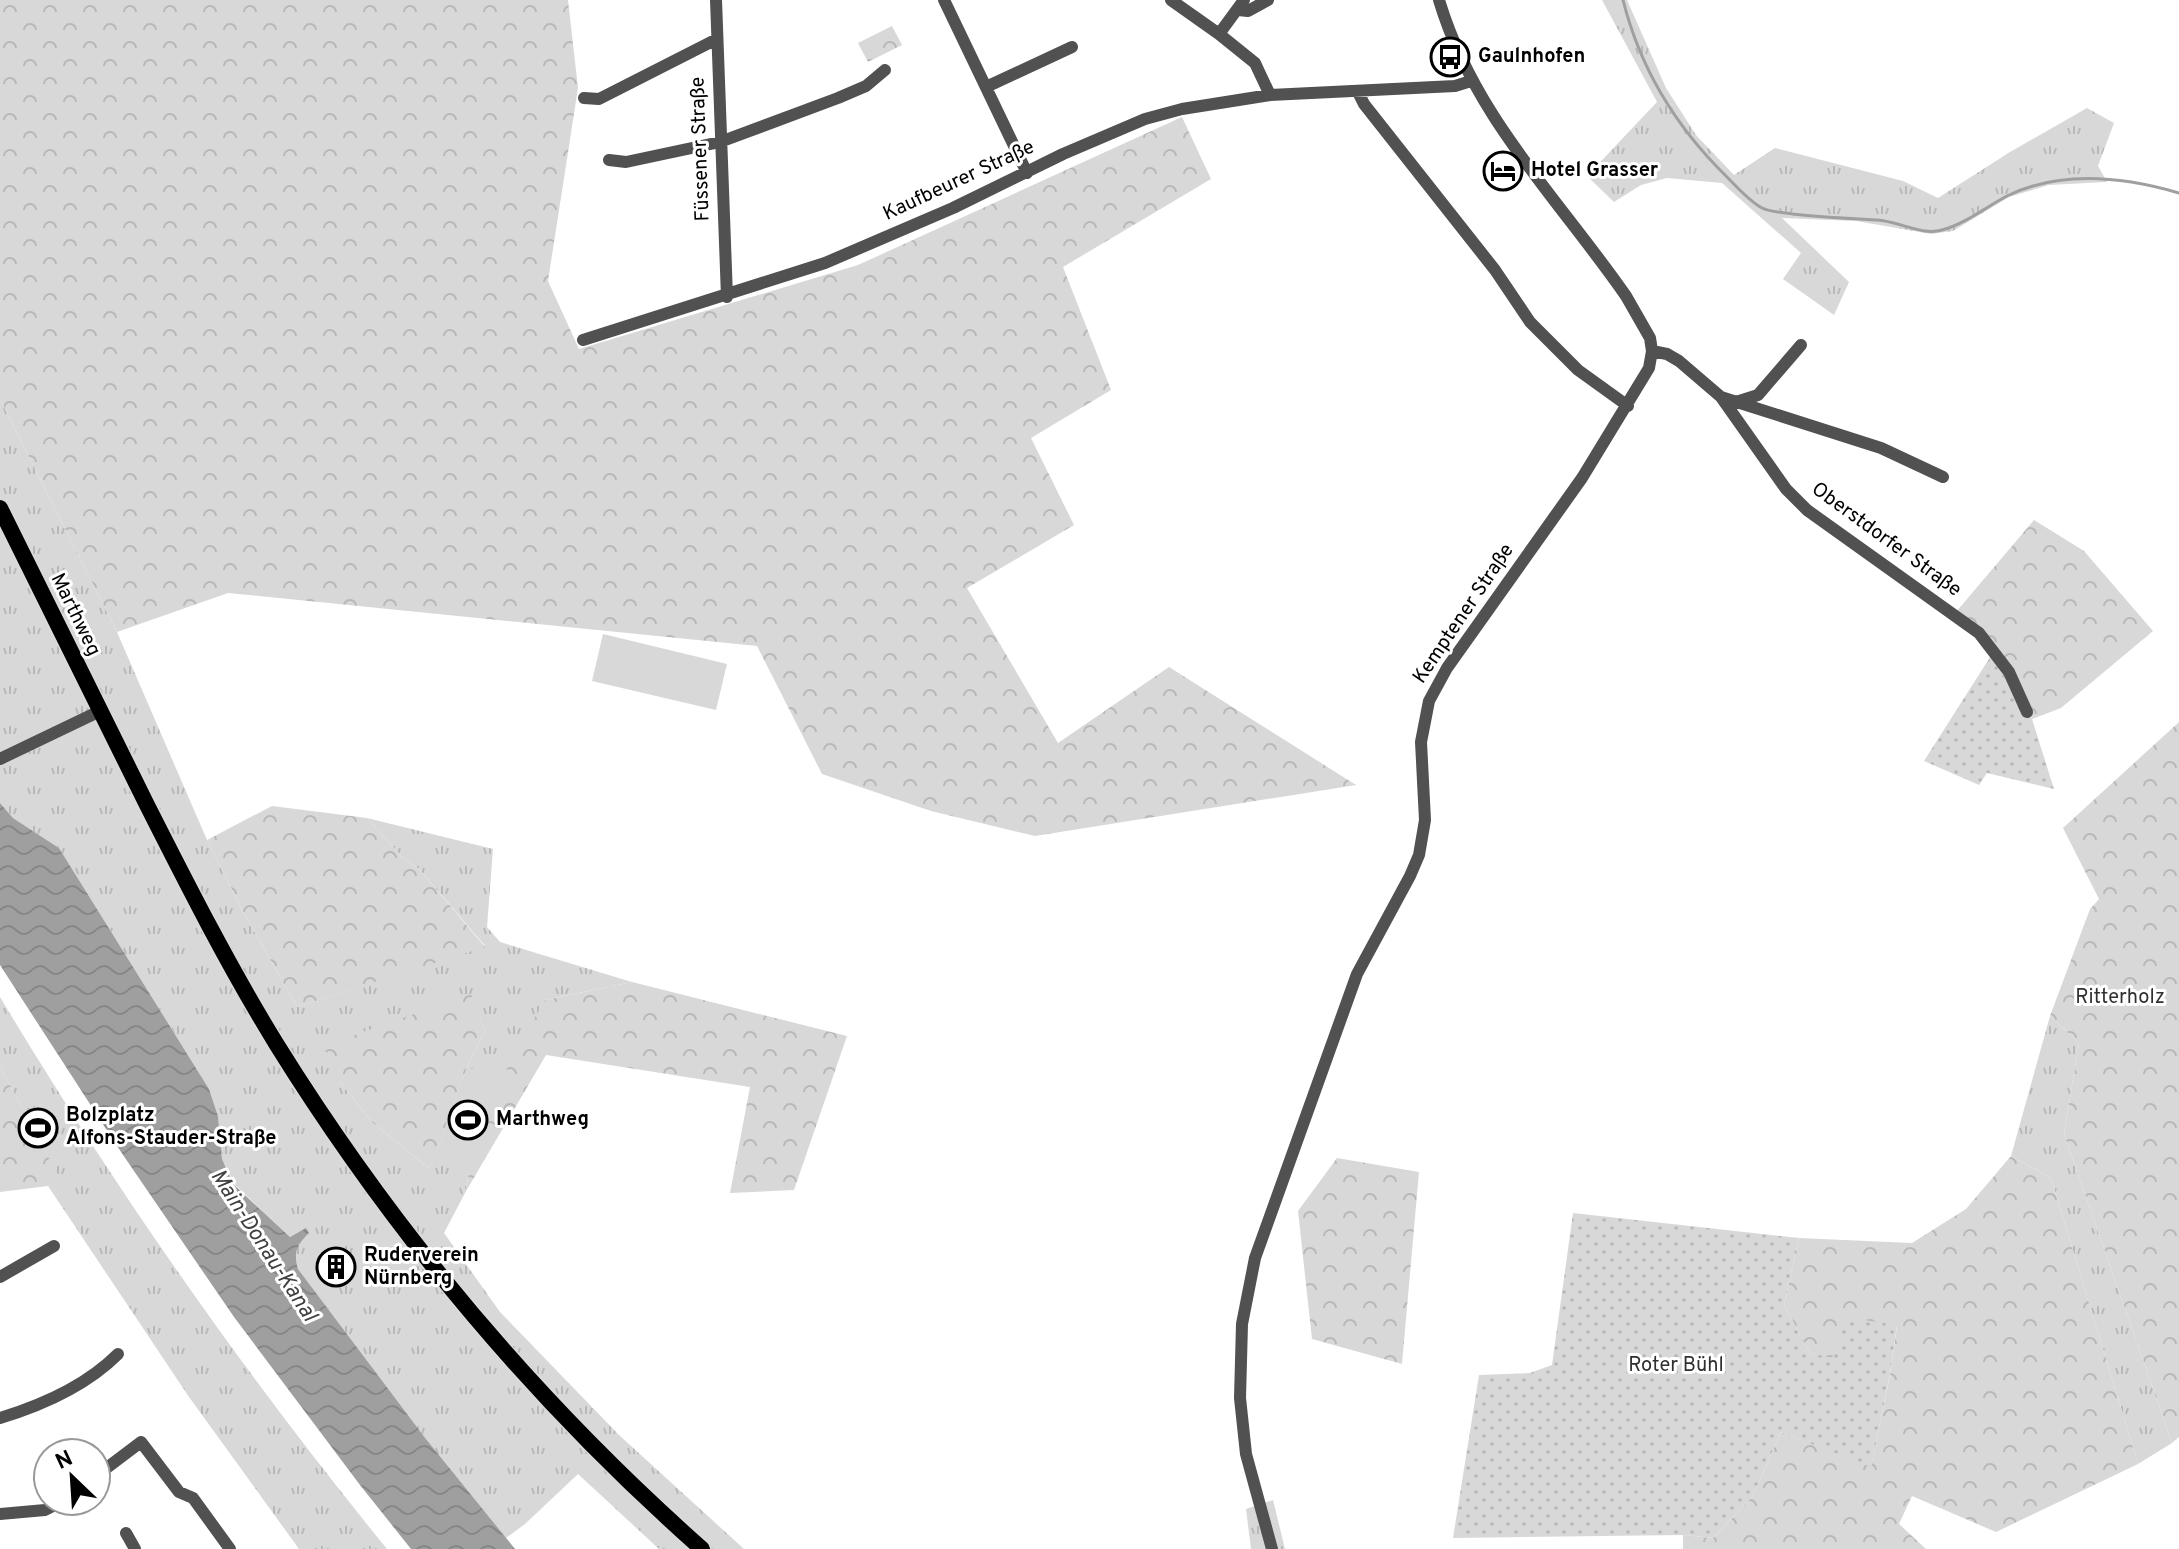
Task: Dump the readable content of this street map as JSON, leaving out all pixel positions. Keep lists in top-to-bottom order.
{
  "streets": {
    "main road": ["Marthweg"],
    "street": [
      "Füssener Straße",
      "Kaufbeurer Straße",
      "Oberstdorfer Straße",
      "Kemptener Straße"
    ]
  },
  "crossings": [
    ["Füssener Straße", "Kaufbeurer Straße"]
  ],
  "water": ["Main-Donau-Kanal"],
  "parks": ["Ritterholz", "Roter Bühl"],
  "places": {
    "bus stop": ["Gaulnhofen"],
    "hotel": ["Hotel Grasser"],
    "sports": ["Marthweg", "Bolzplatz Alfons-Stauder-Straße"],
    "building": ["Ruderverein Nürnberg"]
  },
  "north": "top left"
}
